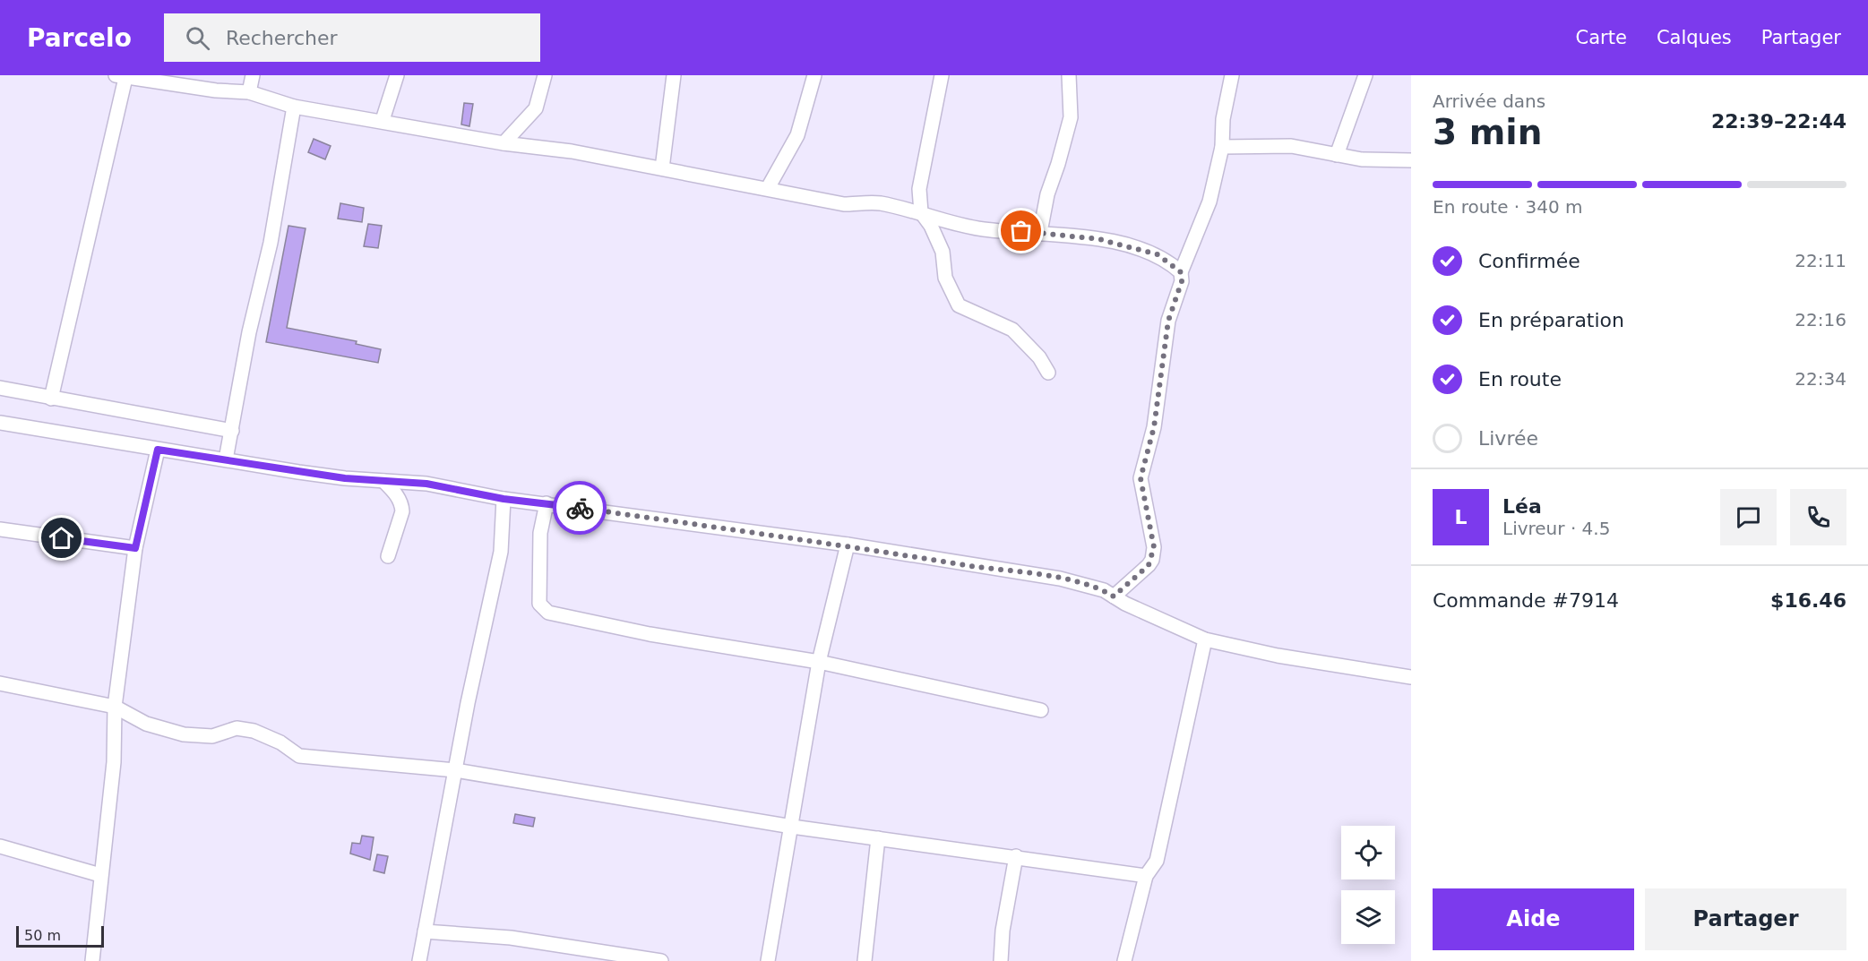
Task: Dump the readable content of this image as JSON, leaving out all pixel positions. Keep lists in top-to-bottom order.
{
  "scale_bar": "50 m",
  "page": {
    "header": "Parcelo",
    "search": "Rechercher",
    "nav": ["Carte", "Calques", "Partager"],
    "heading": ["3 min", "Arrivée dans", "22:39–22:44"],
    "panel": [
      "Léa",
      "Livreur · 4.5",
      "Commande #7914",
      "$16.46"
    ],
    "bar": "En route · 340 m",
    "list": [
      ["Confirmée", "22:11"],
      ["En préparation", "22:16"],
      ["En route", "22:34"],
      "Livrée"
    ],
    "round": "L",
    "buttons": ["Aide", "Partager"],
    "scale": "50 m"
  }
}
